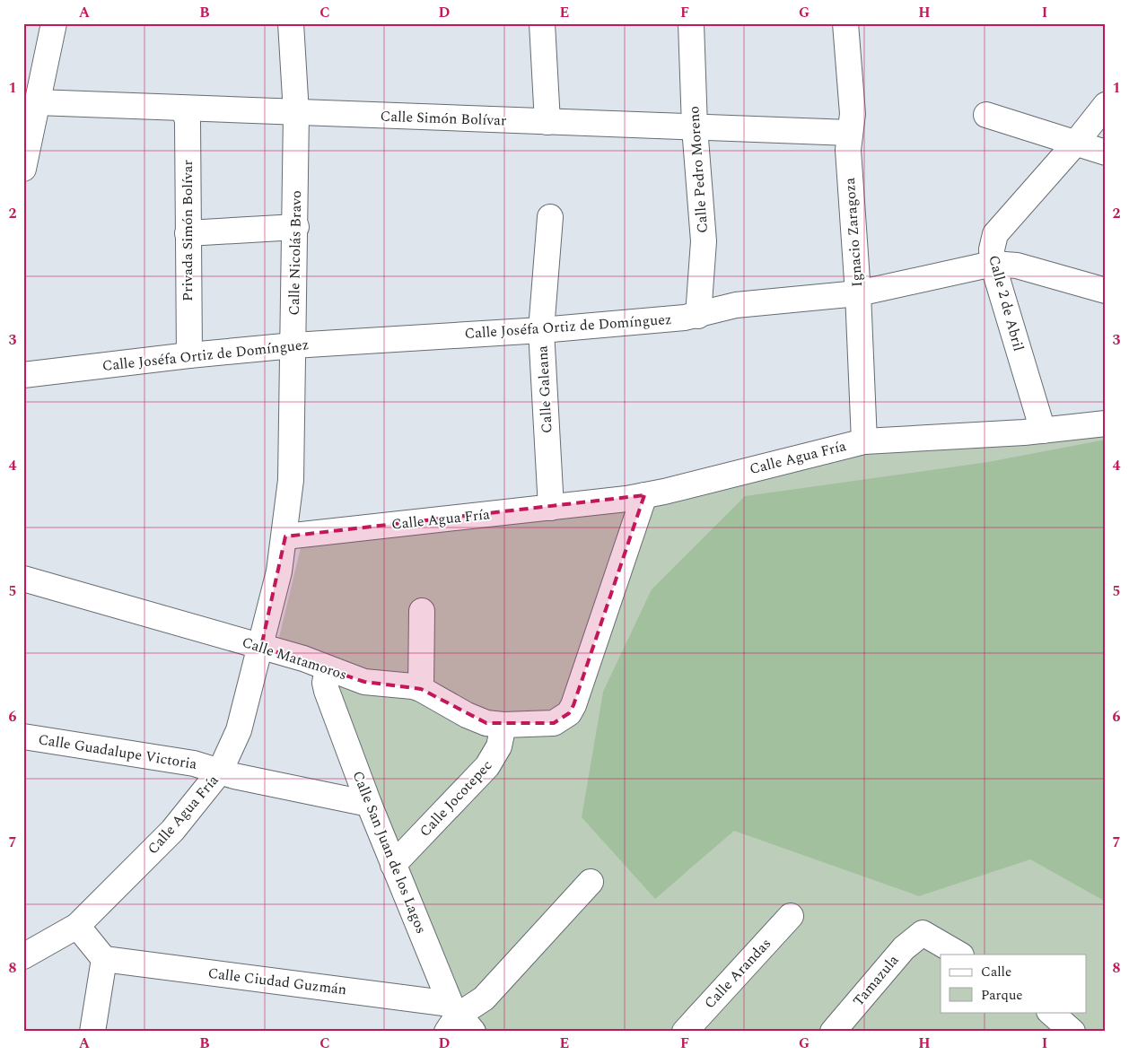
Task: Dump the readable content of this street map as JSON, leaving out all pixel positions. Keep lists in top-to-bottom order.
{
  "streets": {
    "street": [
      "Calle Simón Bolívar",
      "Calle Pedro Moreno",
      "Privada Simón Bolívar",
      "Ignacio Zaragoza",
      "Calle Nicolás Bravo",
      "Calle 2 de Abril",
      "Calle Joséfa Ortiz de Domínguez",
      "Calle Galeana",
      "Calle Agua Fría",
      "Calle Matamoros",
      "Calle Guadalupe Victoria",
      "Calle Jocotepec",
      "Calle San Juan de los Lagos",
      "Calle Arandas",
      "Tamazula",
      "Calle Ciudad Guzmán"
    ]
  },
  "crossings": [
    ["Calle Simón Bolívar", "Calle Pedro Moreno"],
    ["Calle Simón Bolívar", "Privada Simón Bolívar"],
    ["Calle Simón Bolívar", "Ignacio Zaragoza"],
    ["Calle Simón Bolívar", "Calle Nicolás Bravo"],
    ["Calle Pedro Moreno", "Calle Joséfa Ortiz de Domínguez"],
    ["Privada Simón Bolívar", "Calle Joséfa Ortiz de Domínguez"],
    ["Ignacio Zaragoza", "Calle Joséfa Ortiz de Domínguez"],
    ["Ignacio Zaragoza", "Calle Agua Fría"],
    ["Calle Nicolás Bravo", "Calle Joséfa Ortiz de Domínguez"],
    ["Calle Nicolás Bravo", "Calle Agua Fría"],
    ["Calle 2 de Abril", "Calle Joséfa Ortiz de Domínguez"],
    ["Calle 2 de Abril", "Calle Agua Fría"],
    ["Calle Joséfa Ortiz de Domínguez", "Calle Galeana"],
    ["Calle Galeana", "Calle Agua Fría"],
    ["Calle Agua Fría", "Calle Matamoros"],
    ["Calle Agua Fría", "Calle Guadalupe Victoria"],
    ["Calle Matamoros", "Calle Jocotepec"],
    ["Calle Matamoros", "Calle San Juan de los Lagos"],
    ["Calle Guadalupe Victoria", "Calle San Juan de los Lagos"],
    ["Calle Jocotepec", "Calle San Juan de los Lagos"],
    ["Calle San Juan de los Lagos", "Calle Ciudad Guzmán"]
  ],
  "legend": ["Calle", "Parque"],
  "grid": {
    "columns": [
      "A",
      "B",
      "C",
      "D",
      "E",
      "F",
      "G",
      "H",
      "I"
    ],
    "rows": [
      "1",
      "2",
      "3",
      "4",
      "5",
      "6",
      "7",
      "8"
    ]
  }
}
